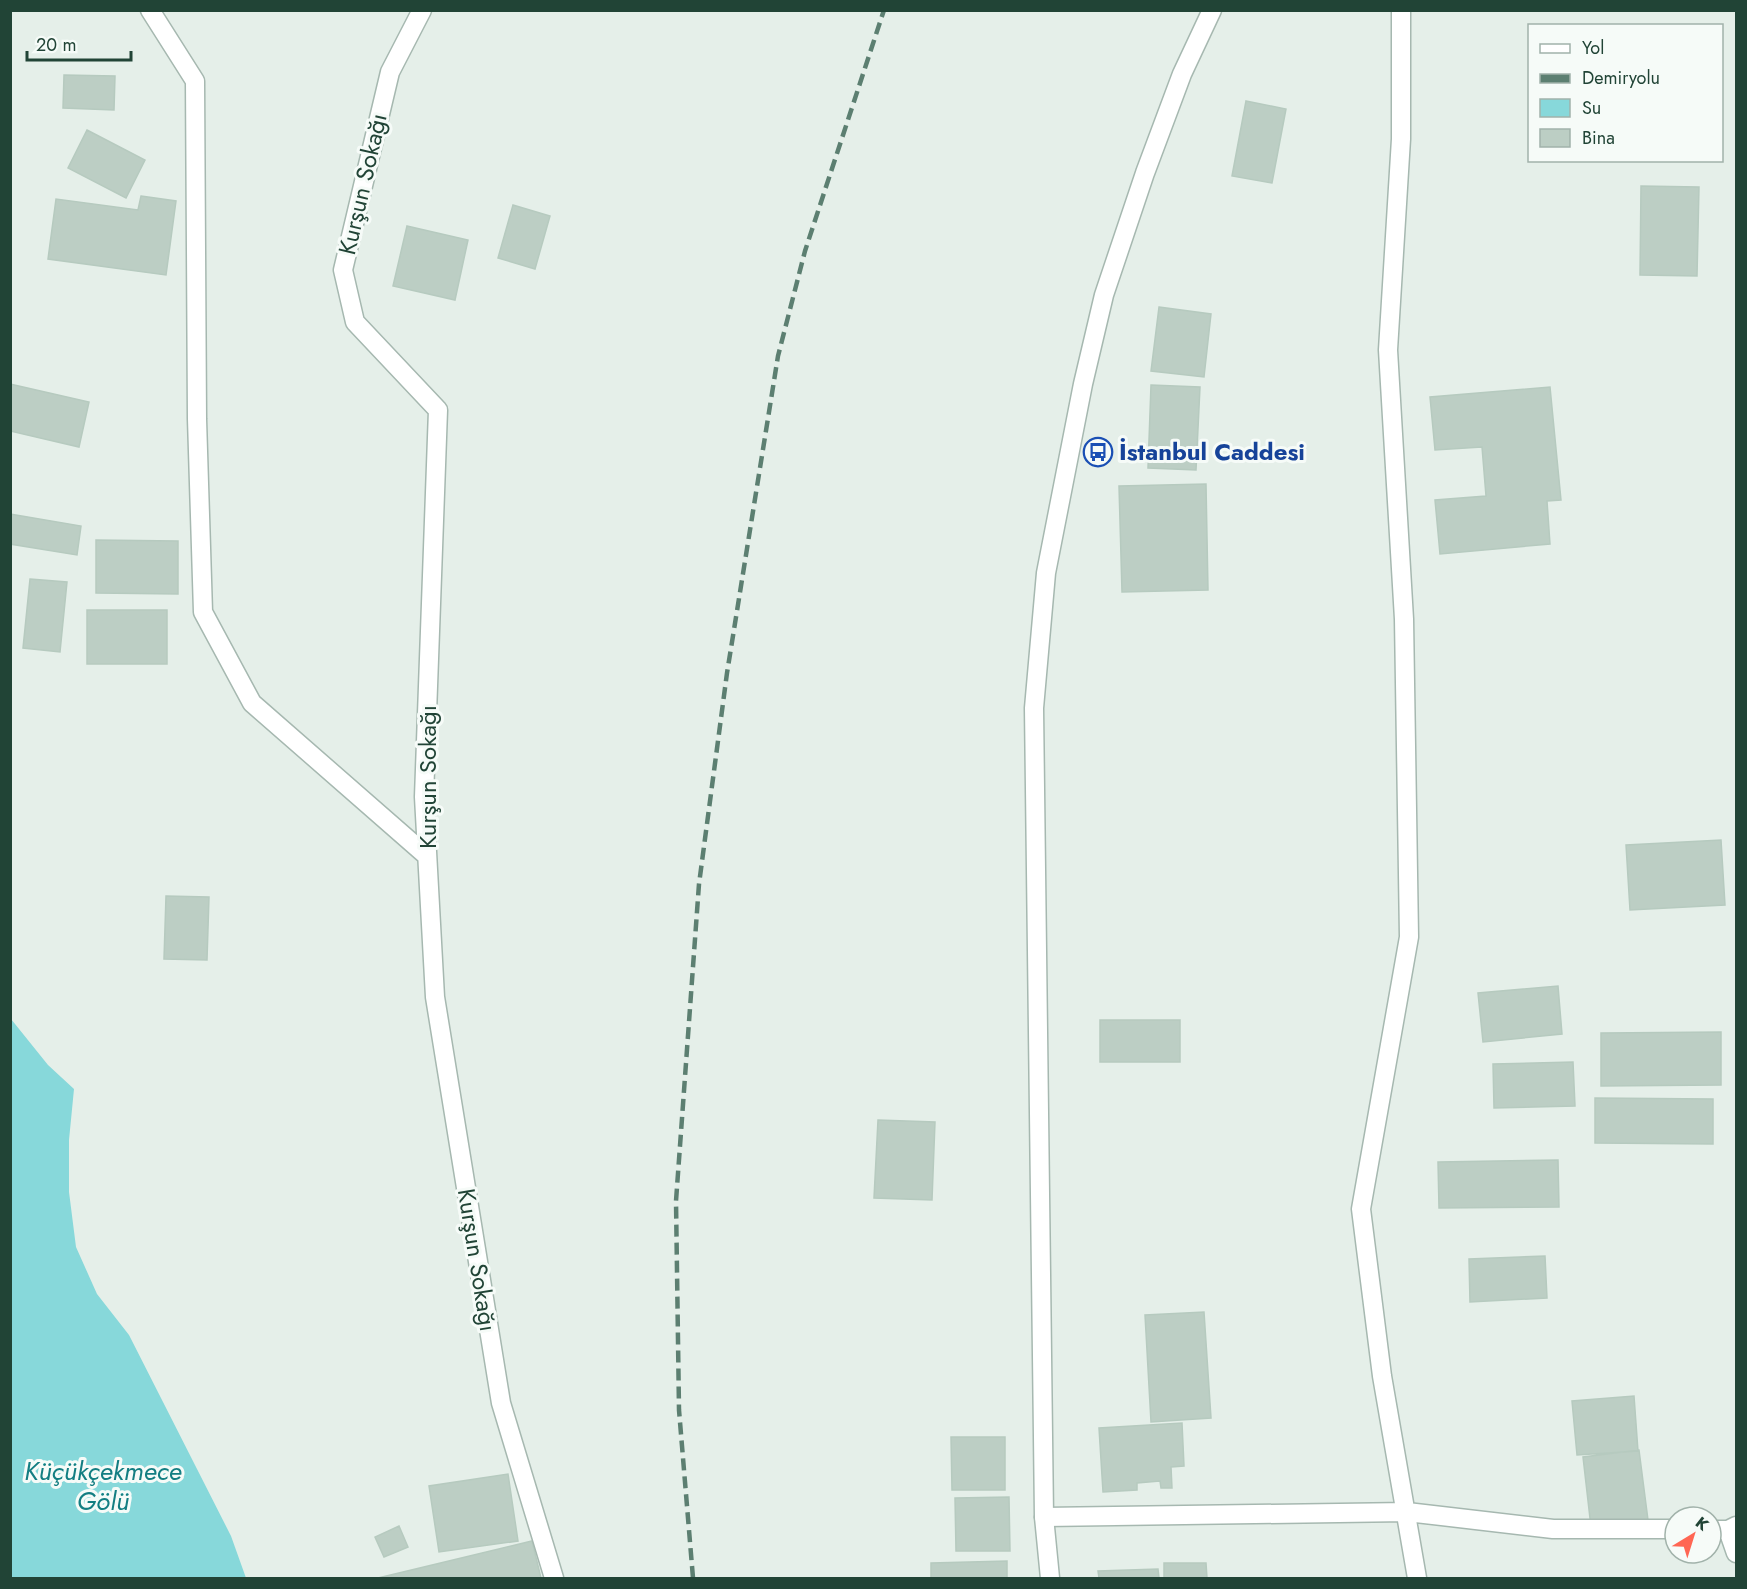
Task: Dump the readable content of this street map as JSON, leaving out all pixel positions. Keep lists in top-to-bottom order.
{
  "streets": {
    "street": ["Kurşun Sokağı"]
  },
  "water": ["Küçükçekmece Gölü"],
  "places": {
    "bus stop": ["İstanbul Caddesi"]
  },
  "legend": [
    "Yol",
    "Demiryolu",
    "Su",
    "Bina"
  ],
  "scale_bar": "20 m",
  "north": "top right"
}
